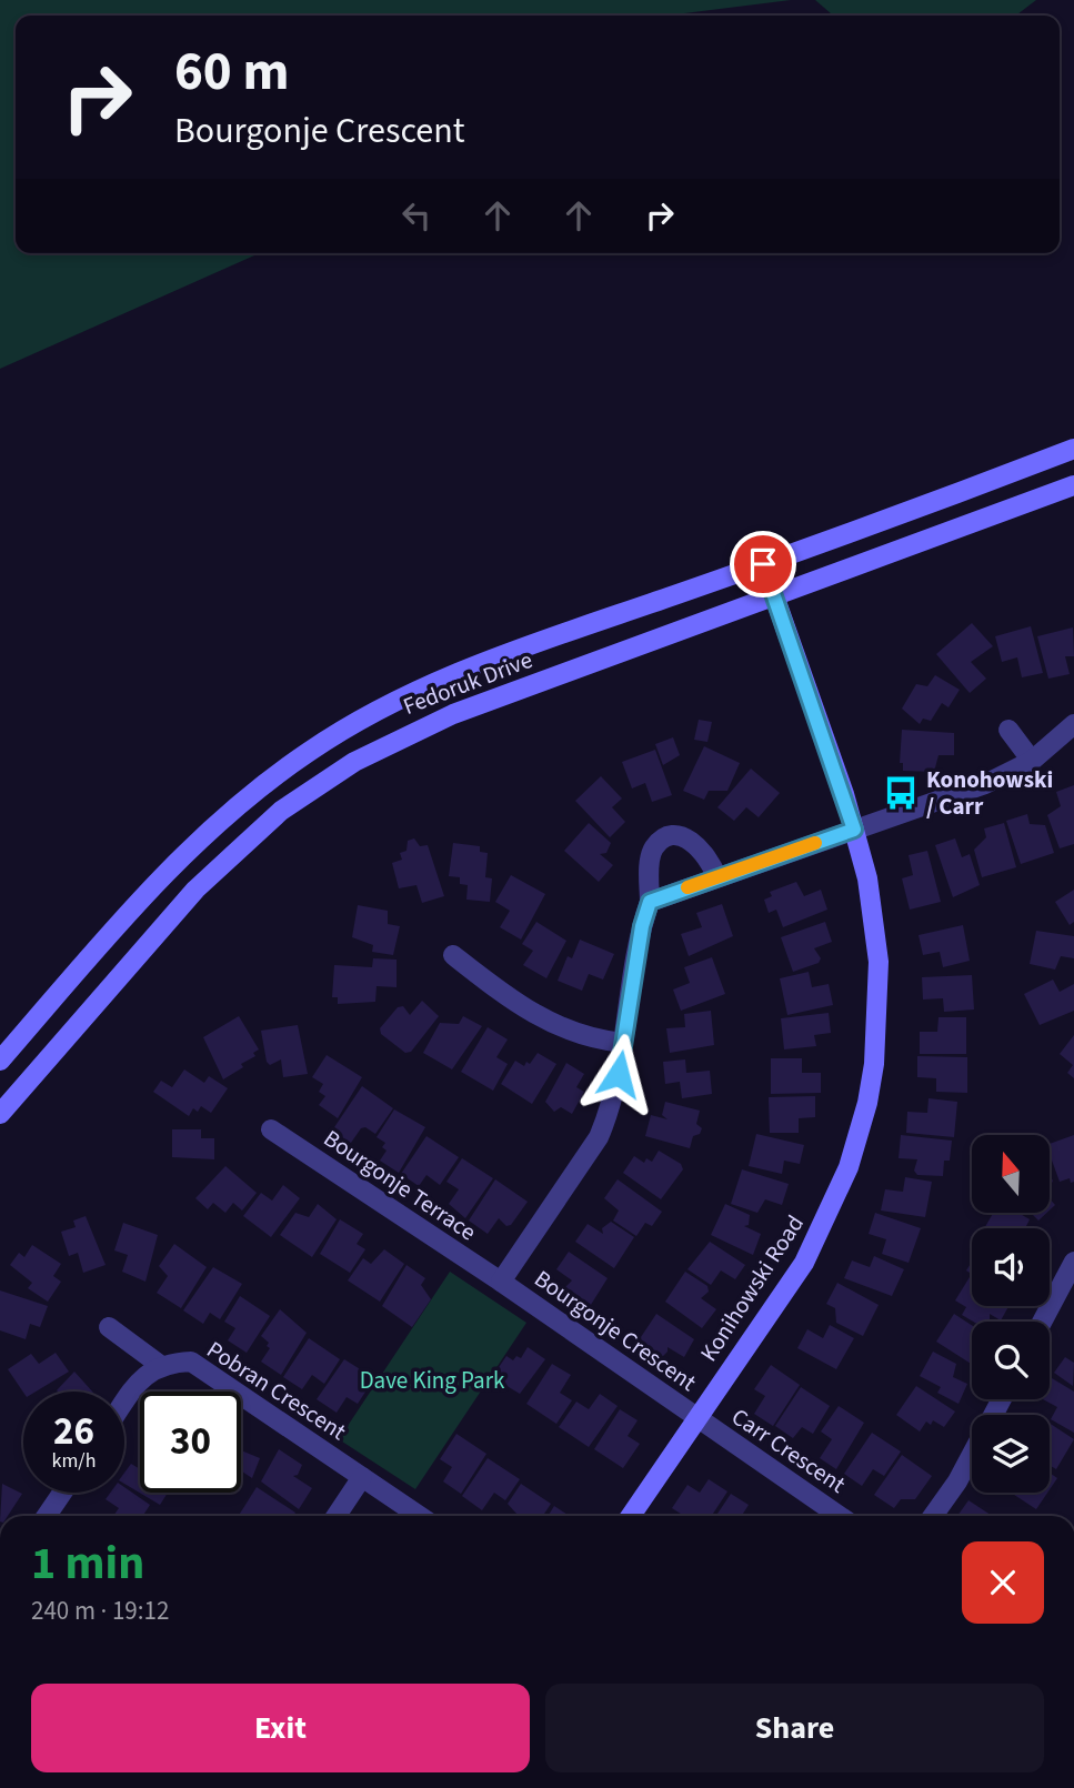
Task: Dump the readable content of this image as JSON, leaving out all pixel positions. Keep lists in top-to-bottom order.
{
  "streets": {
    "main road": ["Fedoruk Drive", "Konihowski Road"],
    "street": [
      "Bourgonje Terrace",
      "Bourgonje Crescent",
      "Pobran Crescent",
      "Carr Crescent"
    ]
  },
  "crossings": [
    ["Fedoruk Drive", "Konihowski Road"],
    ["Bourgonje Terrace", "Bourgonje Crescent"],
    ["Konihowski Road", "Bourgonje Crescent"],
    ["Konihowski Road", "Carr Crescent"],
    ["Bourgonje Crescent", "Carr Crescent"]
  ],
  "parks": ["Dave King Park"],
  "places": {
    "bus stop": ["Konohowski / Carr"]
  },
  "north": "top",
  "page": {
    "turn": ["60 m", "Bourgonje Crescent"],
    "speed": "26 km/h",
    "limit": "30",
    "heading": ["1 min", "240 m · 19:12"],
    "buttons": ["Exit", "Share"]
  }
}
